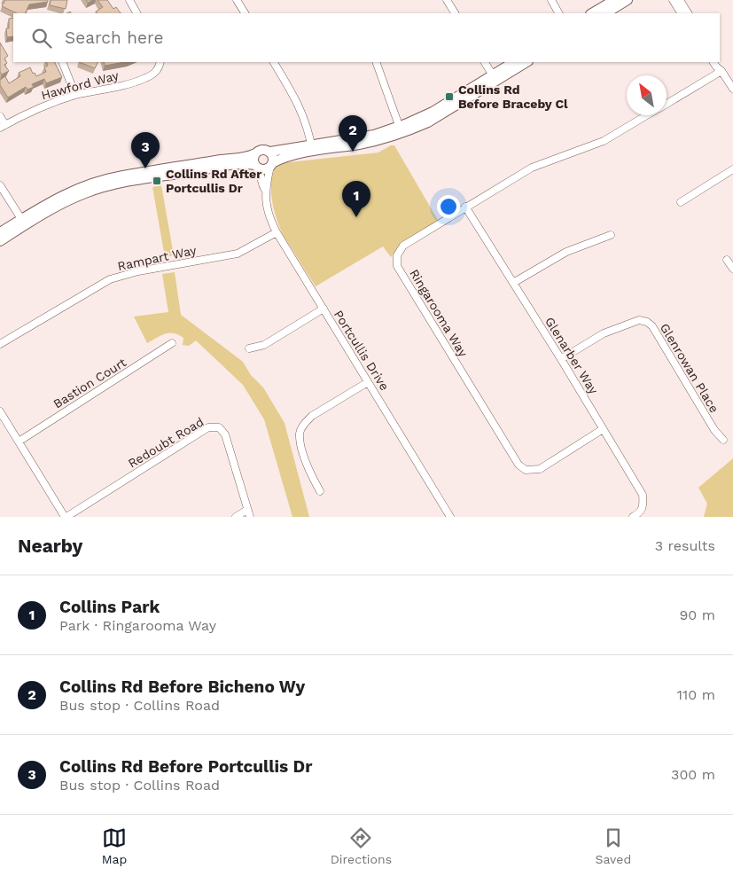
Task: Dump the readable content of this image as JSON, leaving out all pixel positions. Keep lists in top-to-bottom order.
{
  "streets": {
    "street": [
      "Hawford Way",
      "Rampart Way",
      "Ringarooma Way",
      "Portcullis Drive",
      "Glenarber Way",
      "Glenrowan Place",
      "Bastion Court",
      "Redoubt Road"
    ]
  },
  "crossings": [
    ["Rampart Way", "Portcullis Drive"],
    ["Ringarooma Way", "Glenarber Way"],
    ["Glenarber Way", "Glenrowan Place"]
  ],
  "places": {
    "transit": ["Collins Rd Before Braceby Cl", "Collins Rd After Portcullis Dr"]
  },
  "north": "top left",
  "page": {
    "search": "Search here",
    "pins": ["2", "3", "1"],
    "heading": ["Nearby", "3 results"],
    "list": [
      {
        "mark": "1",
        "name": "Collins Park",
        "note": "Park · Ringarooma Way",
        "value": "90 m"
      },
      {
        "mark": "2",
        "name": "Collins Rd Before Bicheno Wy",
        "note": "Bus stop · Collins Road",
        "value": "110 m"
      },
      {
        "mark": "3",
        "name": "Collins Rd Before Portcullis Dr",
        "note": "Bus stop · Collins Road",
        "value": "300 m"
      }
    ],
    "nav": ["Map", "Directions", "Saved"]
  }
}
